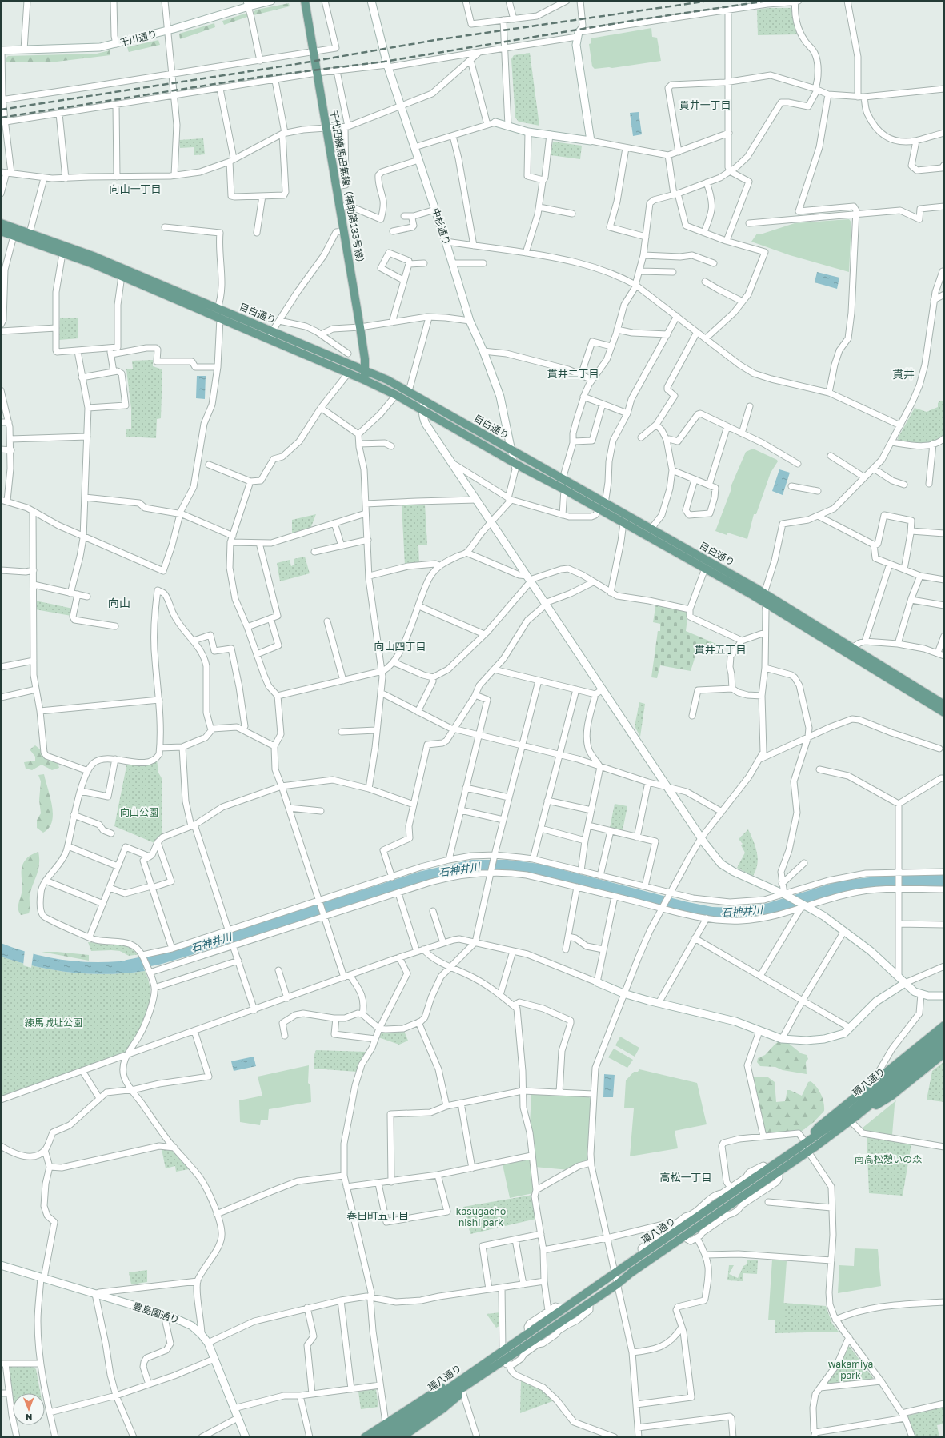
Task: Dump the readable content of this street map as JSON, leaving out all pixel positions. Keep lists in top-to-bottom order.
{
  "streets": {
    "main road": ["千代田練馬田無線（補助第133号線）", "目白通り", "環八通り"],
    "street": ["千川通り", "中杉通り", "豊島園通り"]
  },
  "crossings": [
    ["千代田練馬田無線（補助第133号線）", "目白通り"],
    ["中杉通り", "目白通り"]
  ],
  "districts": [
    "貫井一丁目",
    "向山一丁目",
    "貫井二丁目",
    "貫井",
    "向山",
    "向山四丁目",
    "貫井五丁目",
    "高松一丁目",
    "春日町五丁目"
  ],
  "water": ["石神井川"],
  "parks": [
    "向山公園",
    "練馬城址公園",
    "南高松憩いの森",
    "kasugacho nishi park",
    "wakamiya park"
  ],
  "north": "bottom"
}
